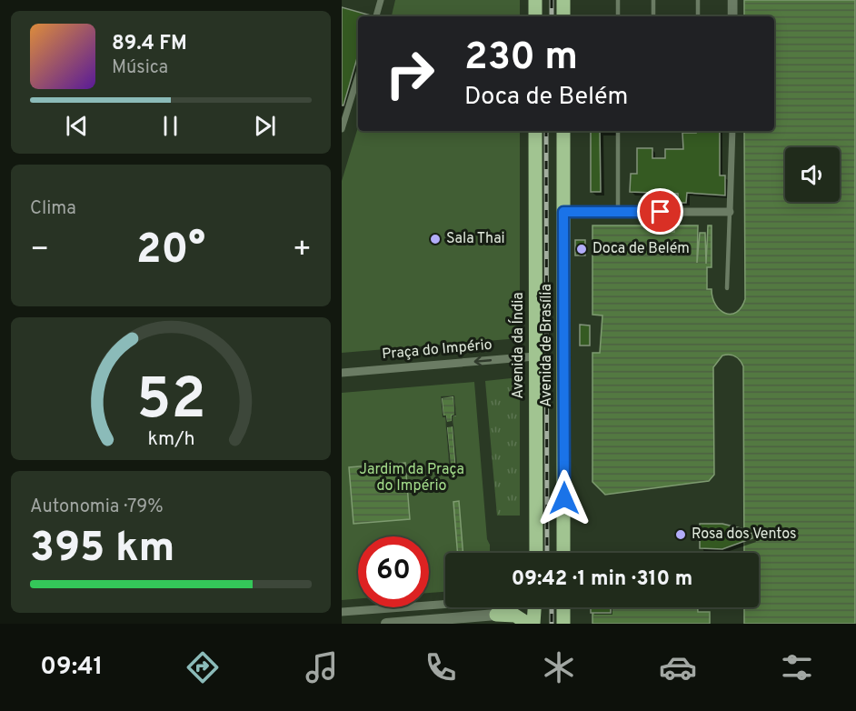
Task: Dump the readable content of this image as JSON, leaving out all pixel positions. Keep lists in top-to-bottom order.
{
  "streets": {
    "main road": ["Avenida da Índia", "Avenida de Brasília"],
    "street": ["Praça do Império"]
  },
  "crossings": [
    ["Avenida da Índia", "Praça do Império"]
  ],
  "one_way": ["Praça do Império"],
  "parks": ["Jardim da Praça do Império"],
  "places": ["Sala Thai", "Doca de Belém", "Rosa dos Ventos"],
  "page": {
    "turn": ["230 m", "Doca de Belém"],
    "song": ["89.4 FM", "Música"],
    "tile": [
      "Clima",
      ["Autonomia · 79%", "395 km"]
    ],
    "heat": ["−", "20°", "+"],
    "limit": "60",
    "trip": "09:42 · 1 min · 310 m",
    "tabs": "09:41",
    "gauge": ["52", "km/h"]
  }
}
